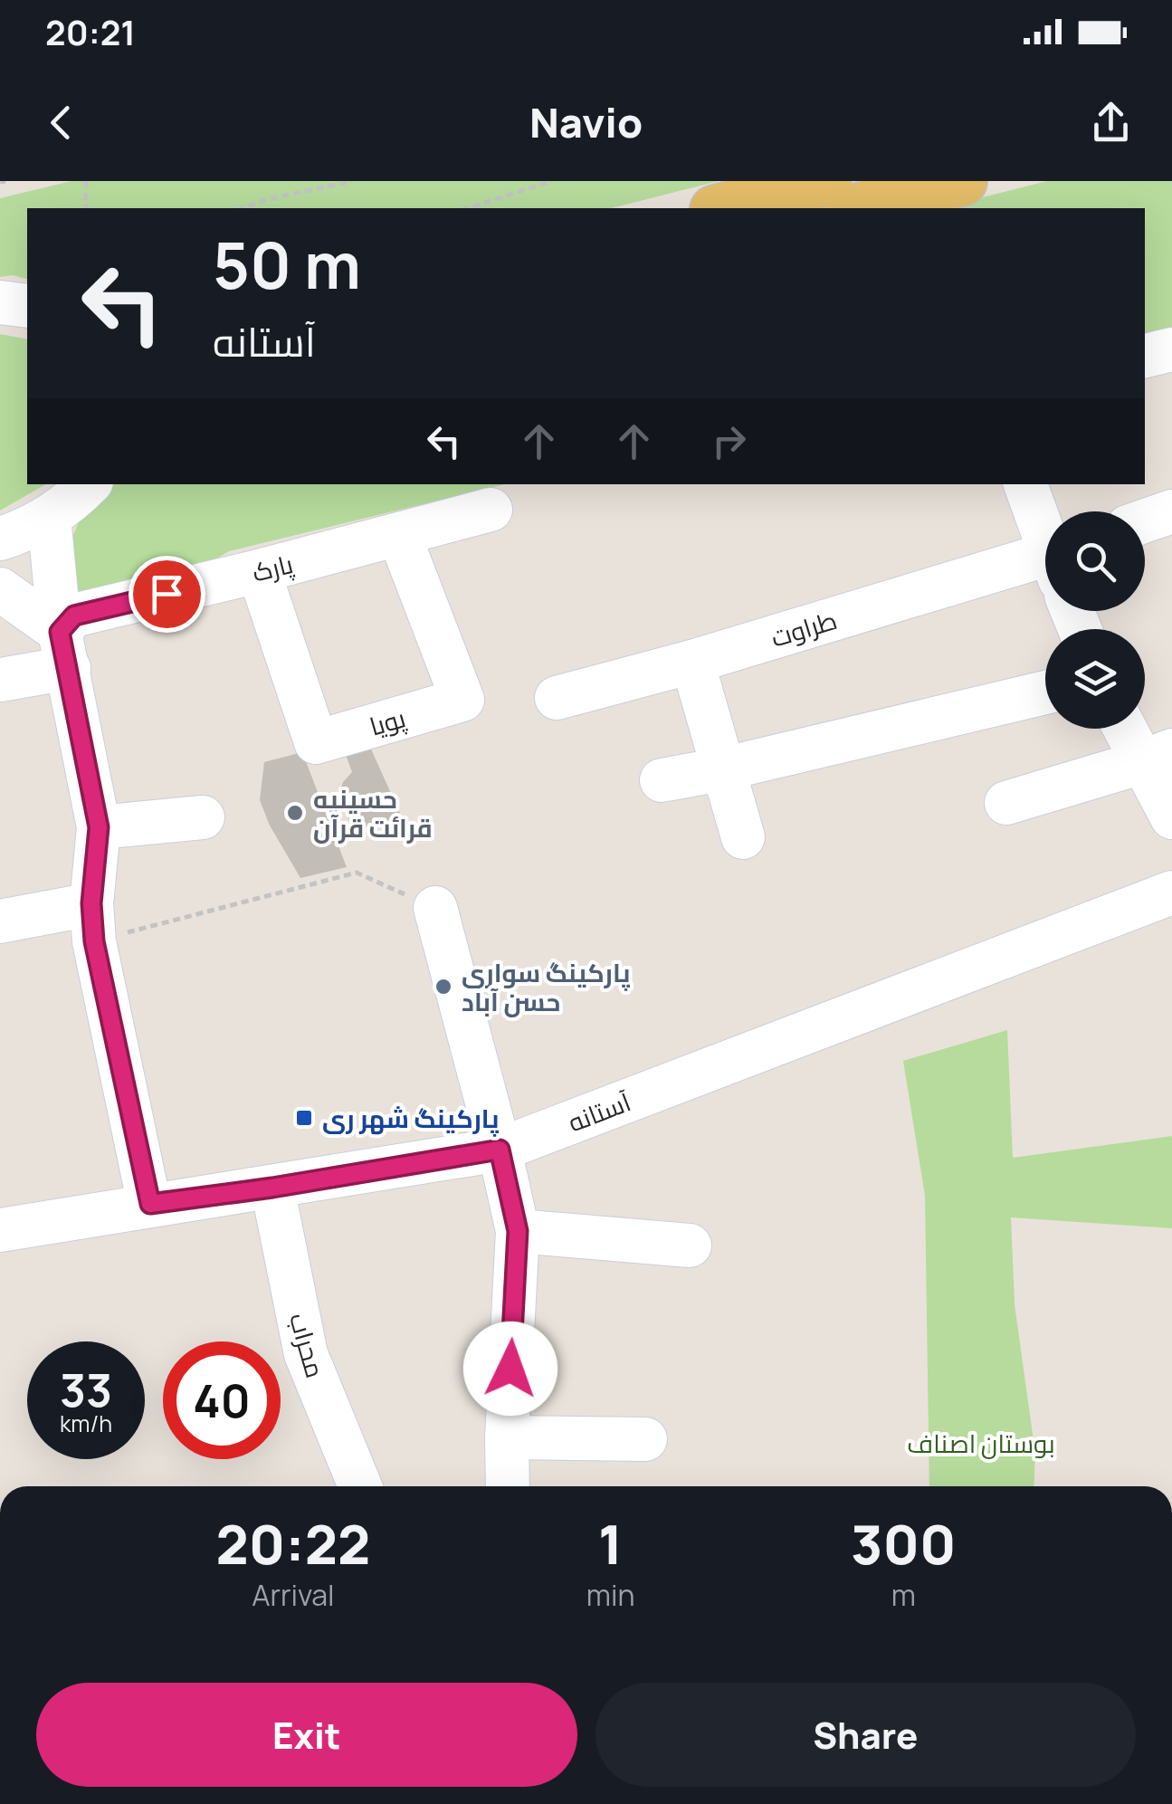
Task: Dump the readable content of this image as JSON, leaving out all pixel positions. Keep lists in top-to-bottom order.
{
  "streets": {
    "street": [
      "پارک",
      "طراوت",
      "پویا",
      "آستانه",
      "محراب"
    ]
  },
  "crossings": [
    ["پارک", "پویا"],
    ["آستانه", "محراب"]
  ],
  "parks": ["بوستان اصناف"],
  "places": {
    "other": ["حسینیه قرائت قرآن", "پارکینگ سواری حسن آباد"],
    "transit": ["پارکینگ شهر ری"]
  },
  "page": {
    "status": "20:21",
    "header": "Navio",
    "turn": ["50 m", "آستانه"],
    "speed": "33 km/h",
    "limit": "40",
    "eta": [
      "20:22",
      "Arrival",
      "1",
      "min",
      "300",
      "m"
    ],
    "buttons": ["Exit", "Share"]
  }
}
